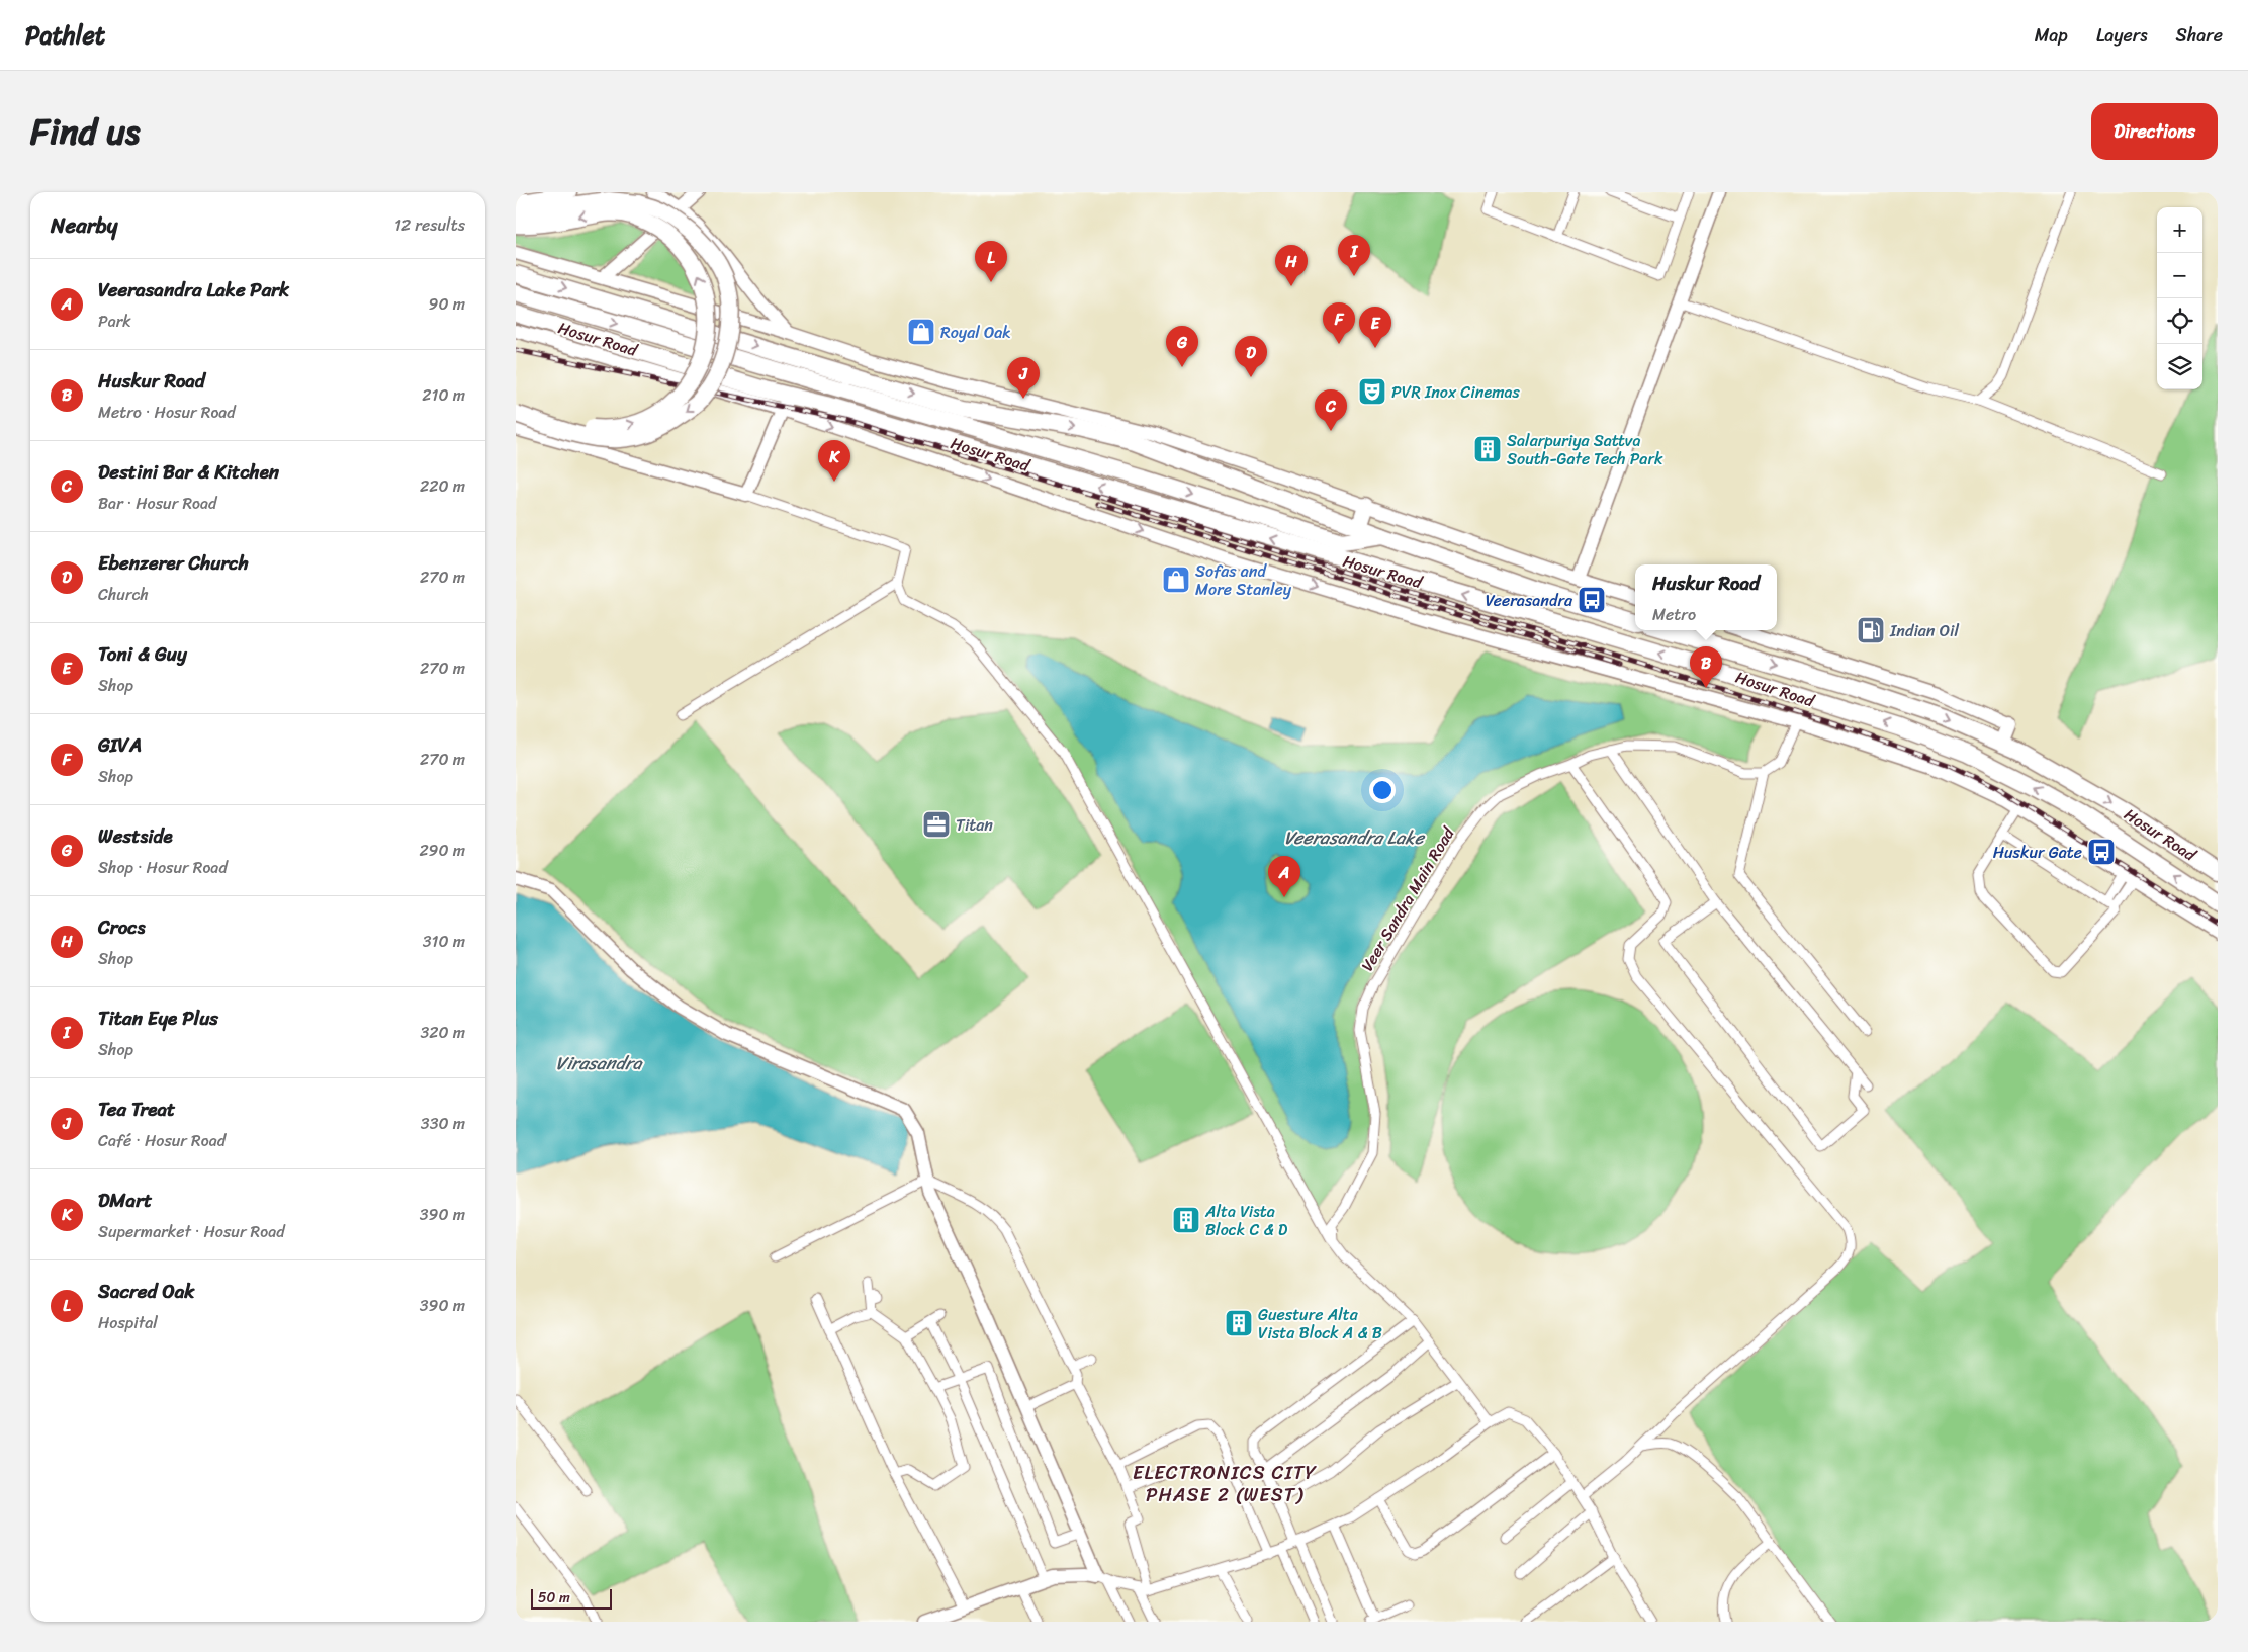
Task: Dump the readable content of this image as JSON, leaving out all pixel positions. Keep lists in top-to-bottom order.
{
  "streets": {
    "highway": ["Hosur Road"],
    "street": ["Veer Sandra Main Road"]
  },
  "districts": ["ELECTRONICS CITY PHASE 2 (WEST)"],
  "water": ["Veerasandra Lake", "Virasandra"],
  "places": {
    "shop": ["Royal Oak", "Sofas and More Stanley"],
    "theatre": ["PVR Inox Cinemas"],
    "building": ["Salarpuriya Sattva South-Gate Tech Park", "Alta Vista Block C & D", "Guesture Alta Vista Block A & B"],
    "bus stop": ["Veerasandra", "Huskur Gate"],
    "fuel station": ["Indian Oil"],
    "office": ["Titan"]
  },
  "scale_bar": "50 m",
  "page": {
    "header": "Pathlet",
    "nav": ["Map", "Layers", "Share"],
    "title": "Find us",
    "buttons": "Directions",
    "heading": ["Nearby", "12 results"],
    "map_buttons": ["+", "−"],
    "pins": [
      "I",
      "L",
      "H",
      "F",
      "E",
      "G",
      "D",
      "J",
      "C",
      "K",
      "B",
      "A"
    ],
    "list": [
      {
        "mark": "A",
        "name": "Veerasandra Lake Park",
        "note": "Park",
        "value": "90 m"
      },
      {
        "mark": "B",
        "name": "Huskur Road",
        "note": "Metro · Hosur Road",
        "value": "210 m"
      },
      {
        "mark": "C",
        "name": "Destini Bar & Kitchen",
        "note": "Bar · Hosur Road",
        "value": "220 m"
      },
      {
        "mark": "D",
        "name": "Ebenzerer Church",
        "note": "Church",
        "value": "270 m"
      },
      {
        "mark": "E",
        "name": "Toni & Guy",
        "note": "Shop",
        "value": "270 m"
      },
      {
        "mark": "F",
        "name": "GIVA",
        "note": "Shop",
        "value": "270 m"
      },
      {
        "mark": "G",
        "name": "Westside",
        "note": "Shop · Hosur Road",
        "value": "290 m"
      },
      {
        "mark": "H",
        "name": "Crocs",
        "note": "Shop",
        "value": "310 m"
      },
      {
        "mark": "I",
        "name": "Titan Eye Plus",
        "note": "Shop",
        "value": "320 m"
      },
      {
        "mark": "J",
        "name": "Tea Treat",
        "note": "Café · Hosur Road",
        "value": "330 m"
      },
      {
        "mark": "K",
        "name": "DMart",
        "note": "Supermarket · Hosur Road",
        "value": "390 m"
      },
      {
        "mark": "L",
        "name": "Sacred Oak",
        "note": "Hospital",
        "value": "390 m"
      }
    ],
    "popup": ["Huskur Road", "Metro"],
    "scale": "50 m"
  }
}
